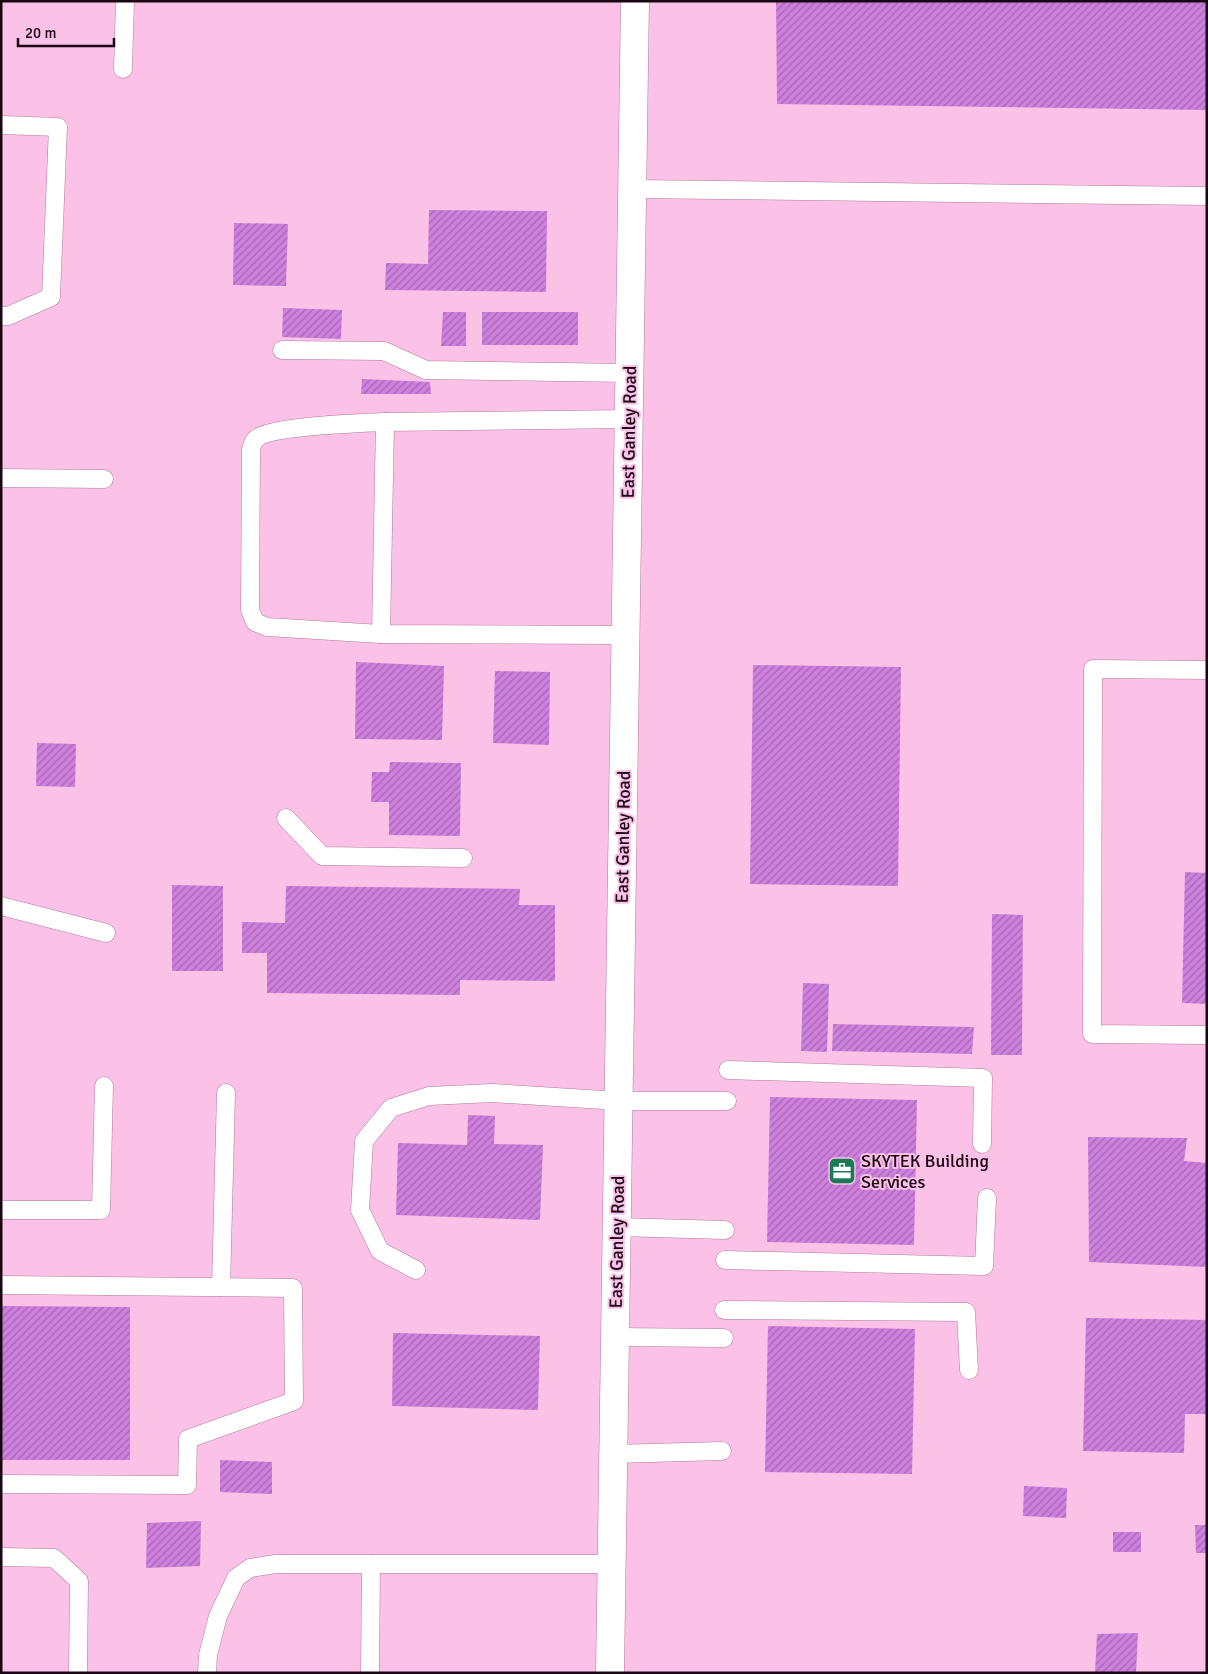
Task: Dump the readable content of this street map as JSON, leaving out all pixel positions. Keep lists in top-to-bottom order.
{
  "streets": {
    "street": ["East Ganley Road"]
  },
  "places": {
    "office": ["SKYTEK Building Services"]
  },
  "scale_bar": "20 m"
}
